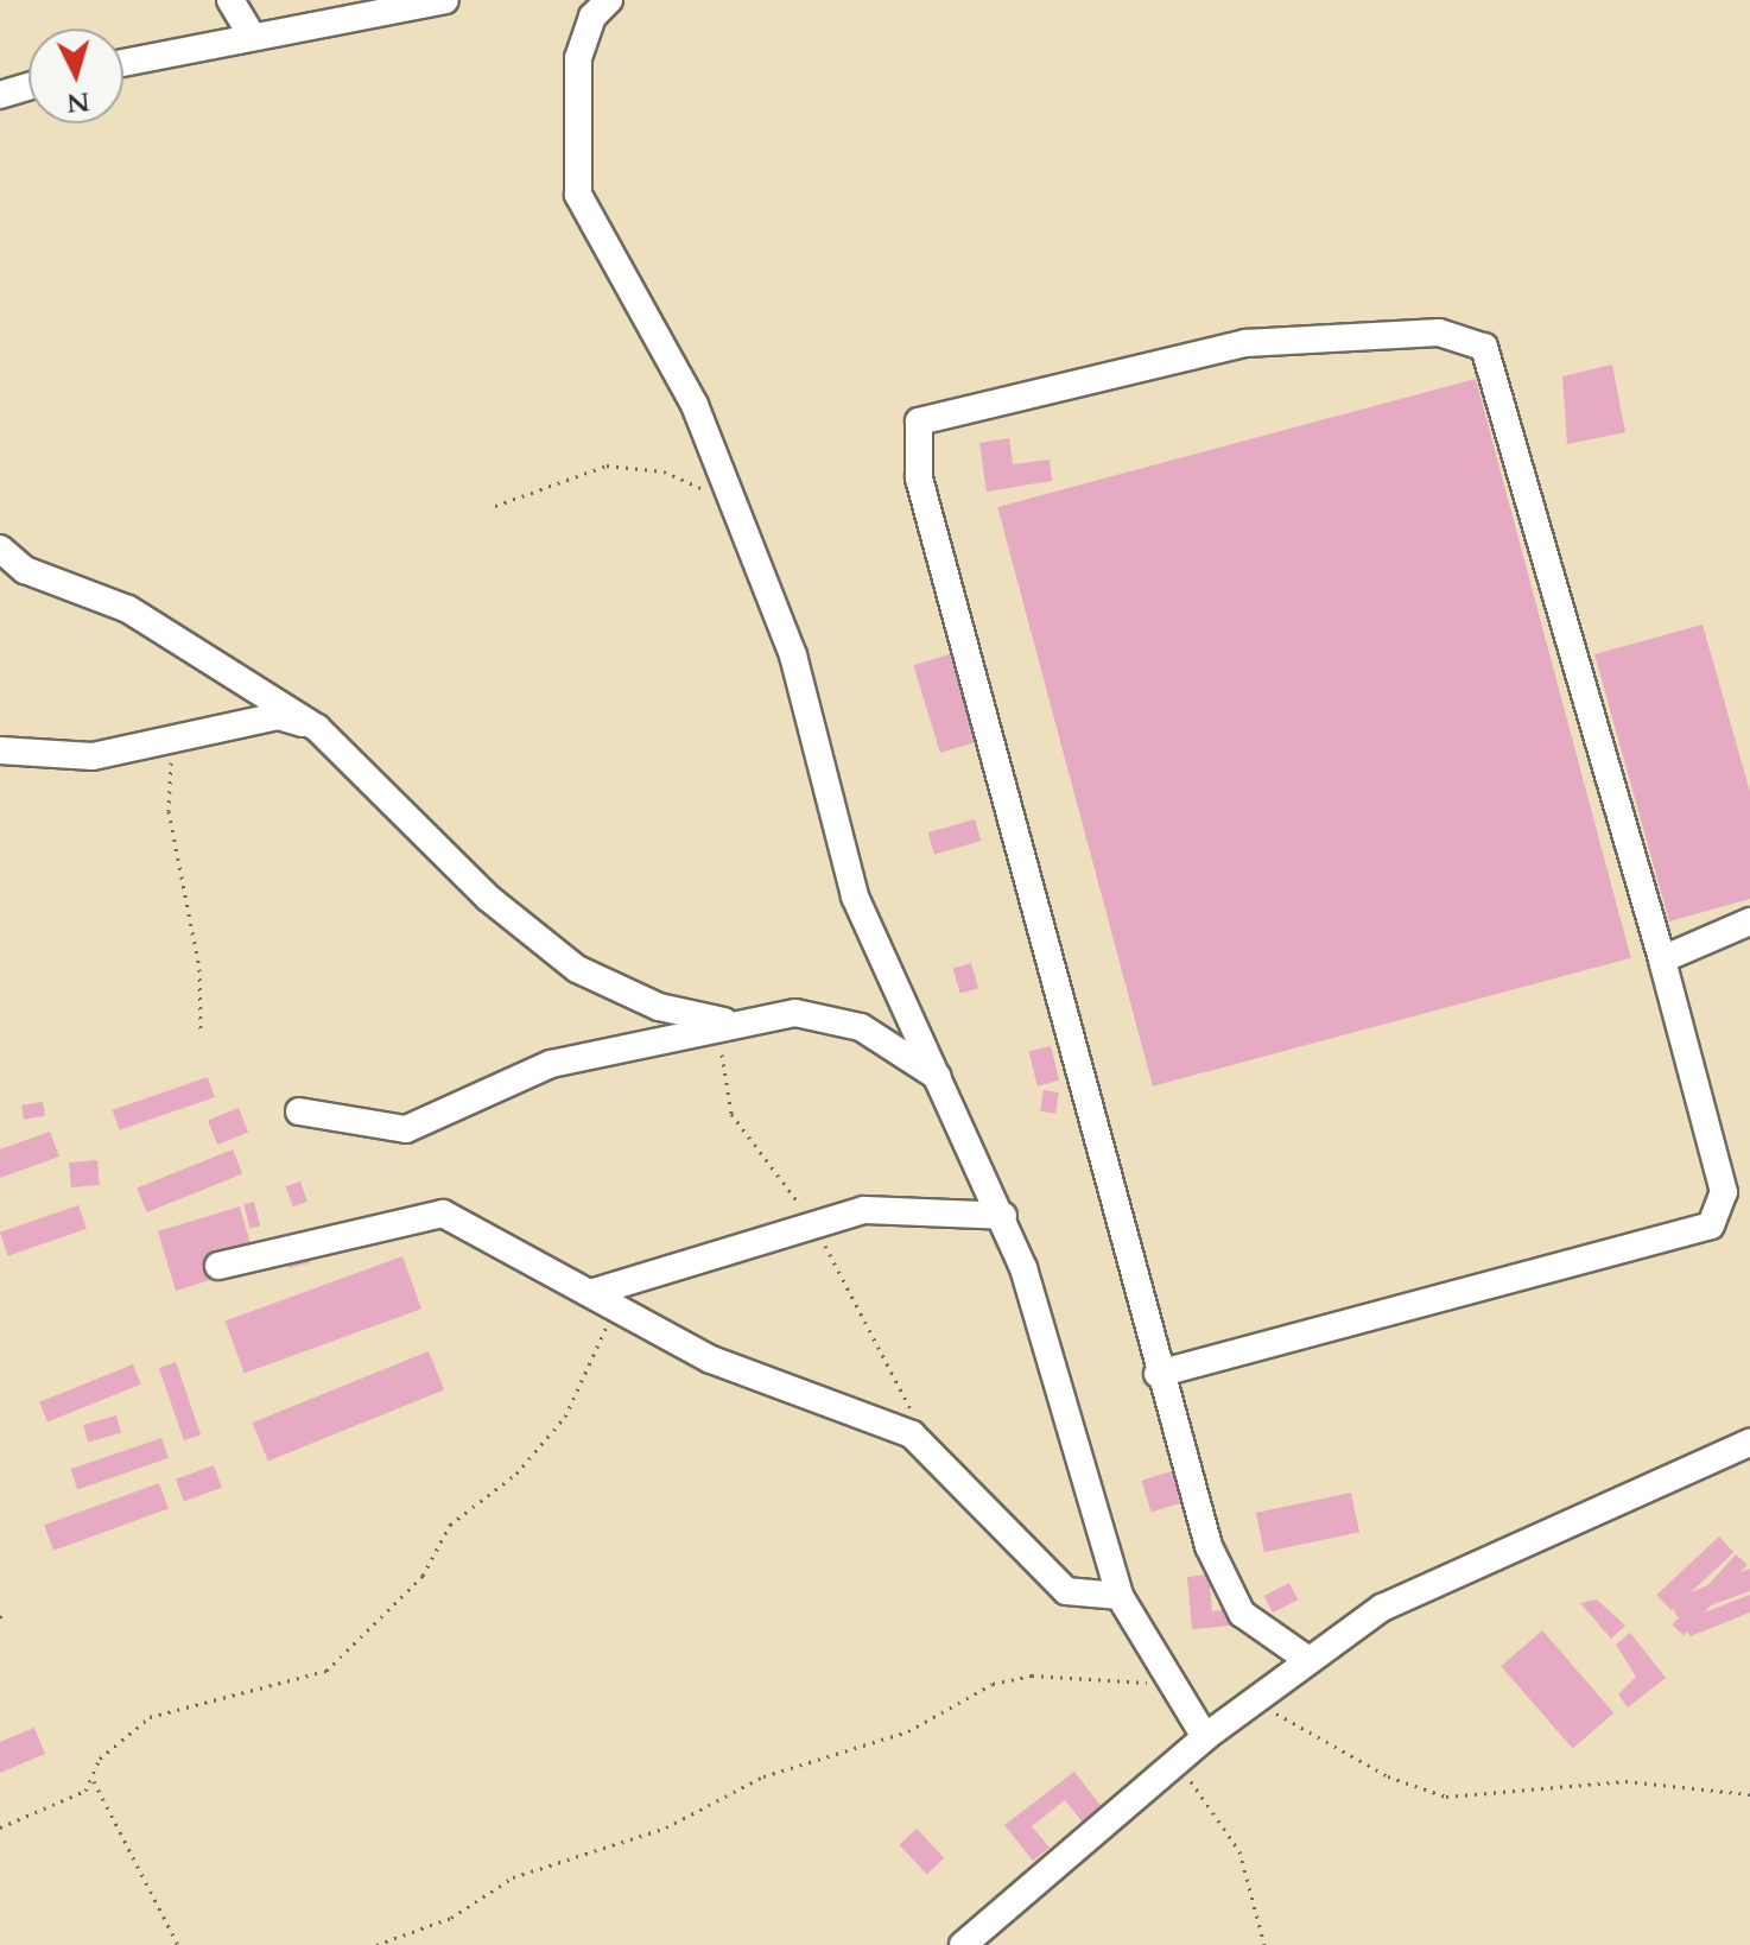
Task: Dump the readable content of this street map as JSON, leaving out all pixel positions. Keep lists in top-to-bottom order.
{
  "north": "bottom"
}
